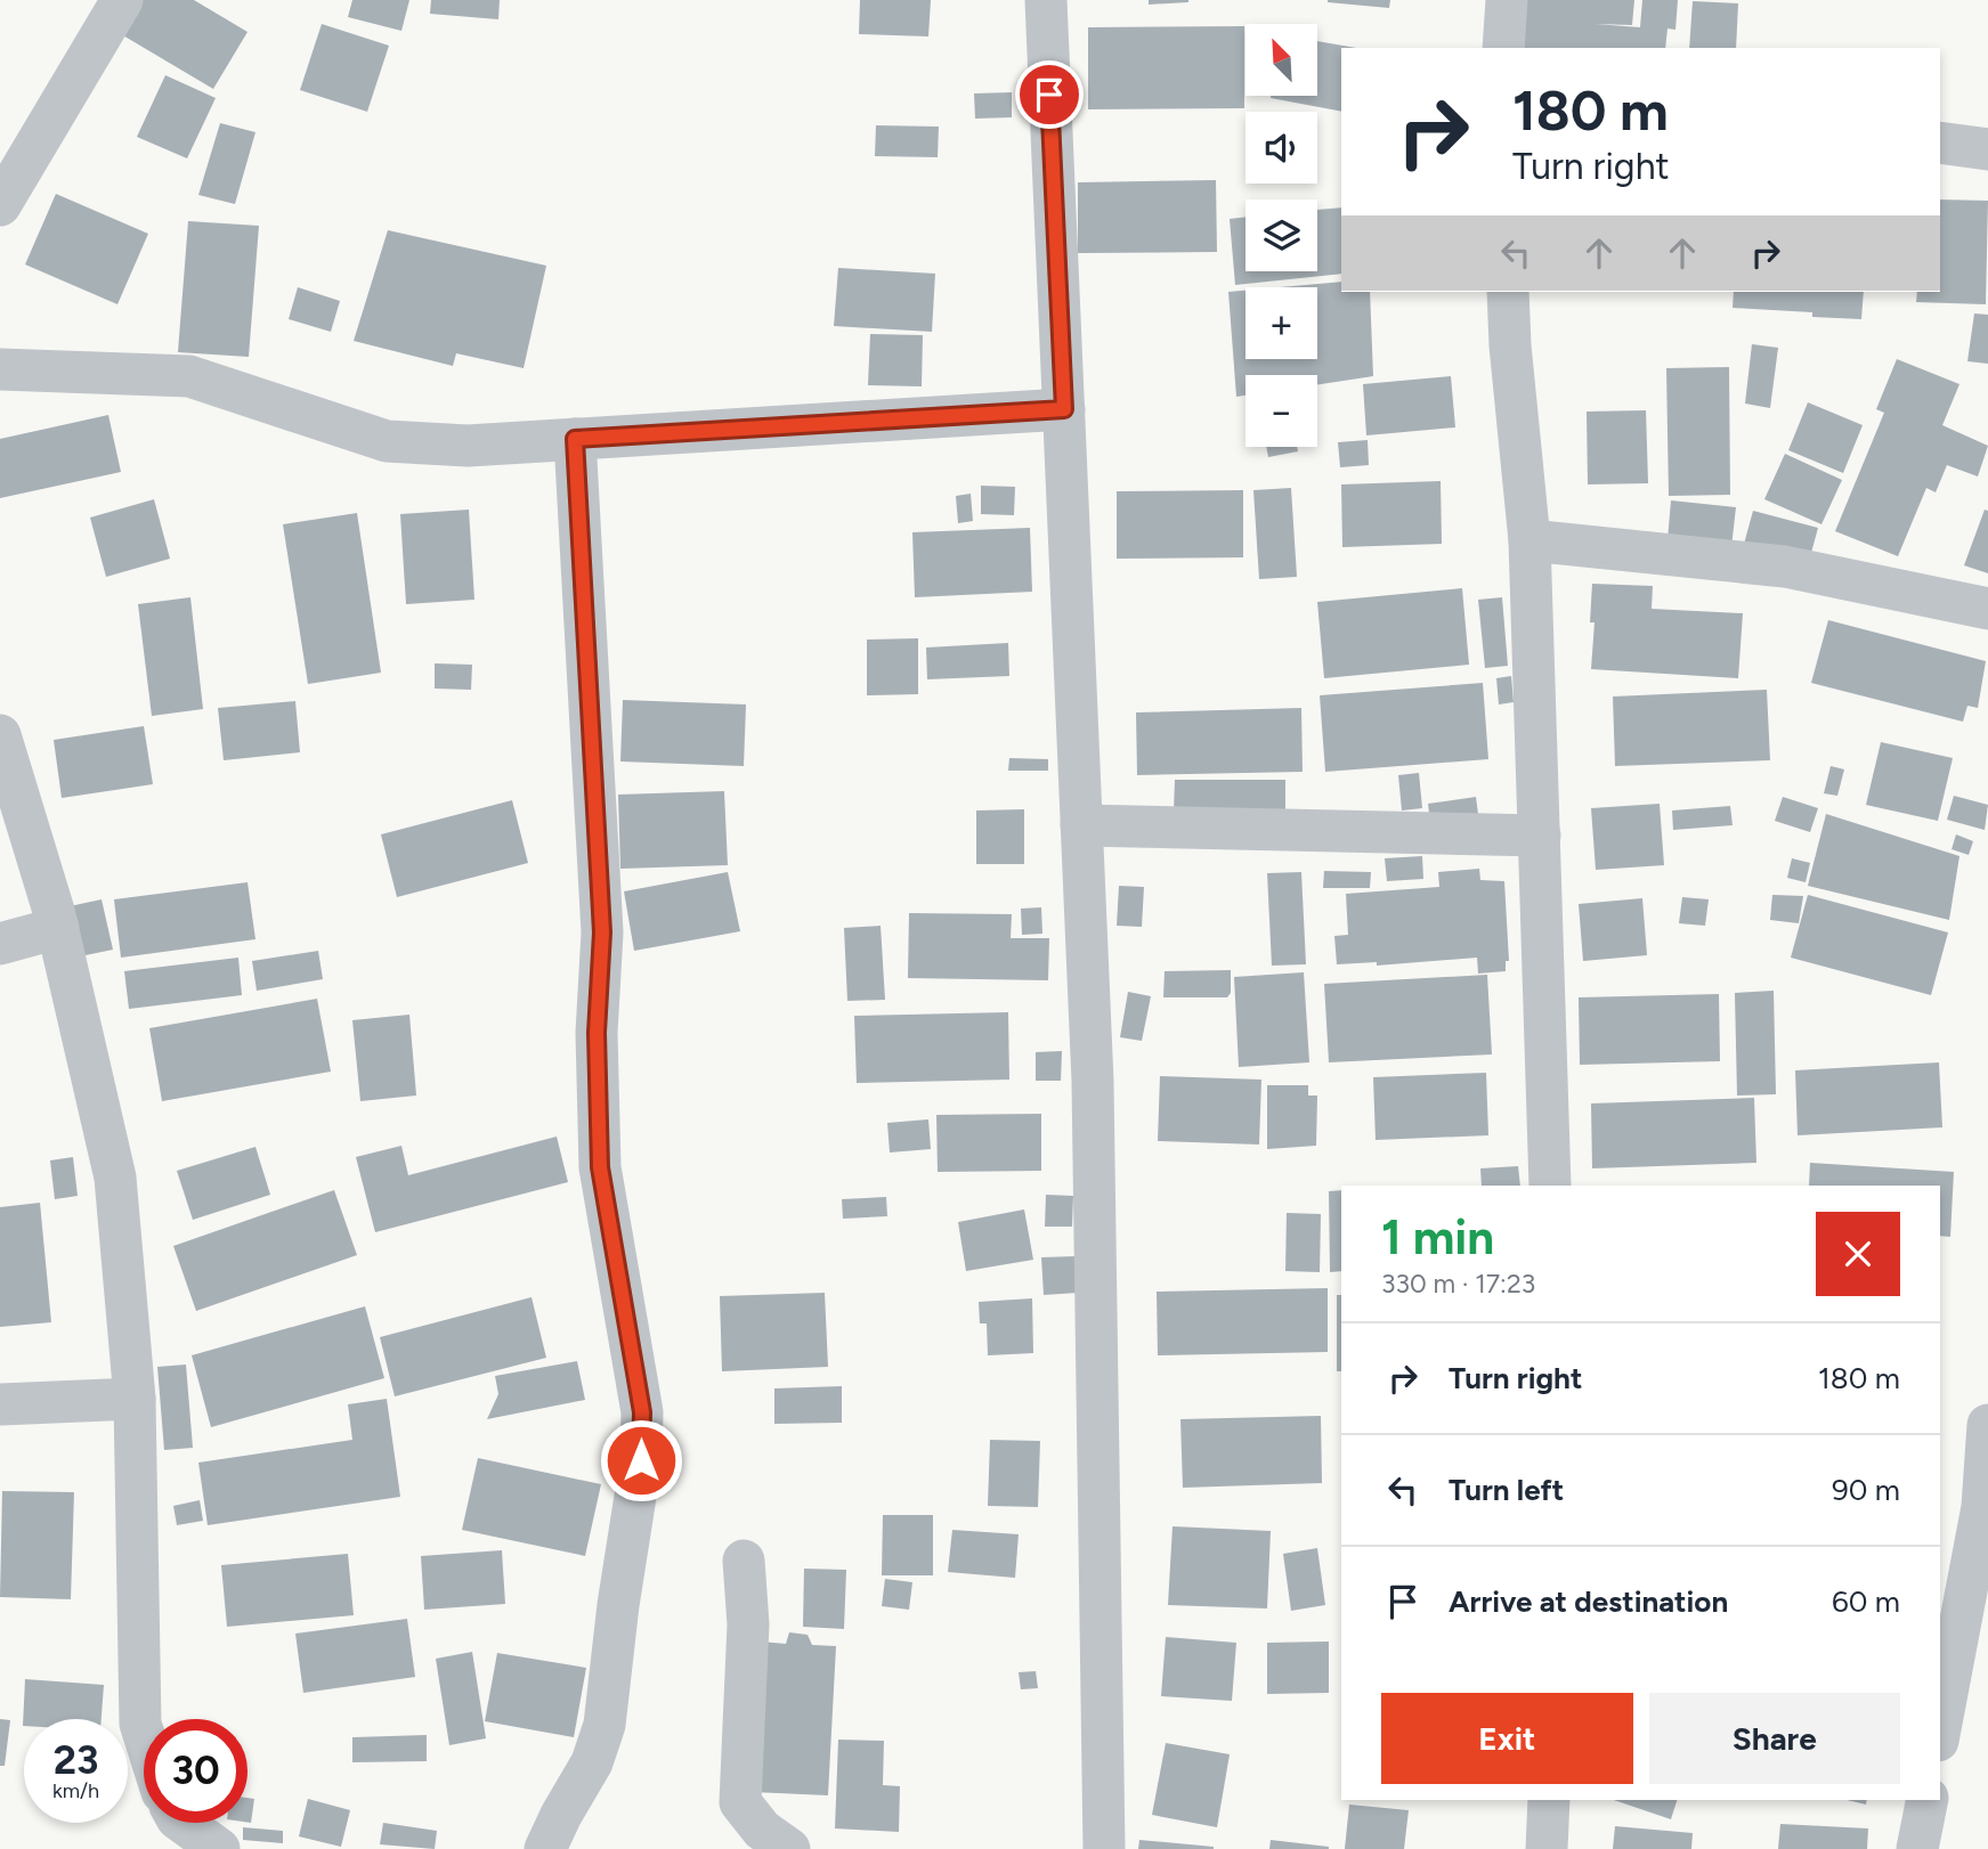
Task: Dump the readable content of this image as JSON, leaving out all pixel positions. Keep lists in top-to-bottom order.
{
  "north": "top left",
  "page": {
    "map_buttons": ["+", "−"],
    "turn": ["180 m", "Turn right"],
    "heading": ["1 min", "330 m · 17:23"],
    "list": [
      {
        "name": "Turn right",
        "value": "180 m"
      },
      {
        "name": "Turn left",
        "value": "90 m"
      },
      {
        "name": "Arrive at destination",
        "value": "60 m"
      }
    ],
    "buttons": ["Exit", "Share"],
    "speed": "23 km/h",
    "limit": "30"
  }
}
